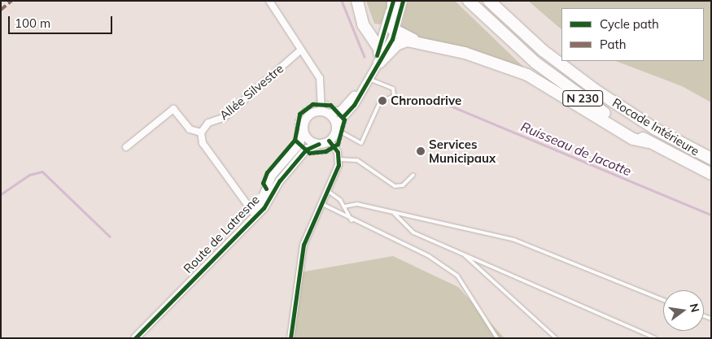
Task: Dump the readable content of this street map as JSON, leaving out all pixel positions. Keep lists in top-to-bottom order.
{
  "streets": {
    "highway": ["N 230", "Rocade Intérieure"],
    "street": ["Allée Silvestre", "Route de Latresne"]
  },
  "water": ["Ruisseau de Jacotte"],
  "places": ["Chronodrive", "Services Municipaux"],
  "legend": ["Cycle path", "Path"],
  "scale_bar": "100 m",
  "north": "right"
}
